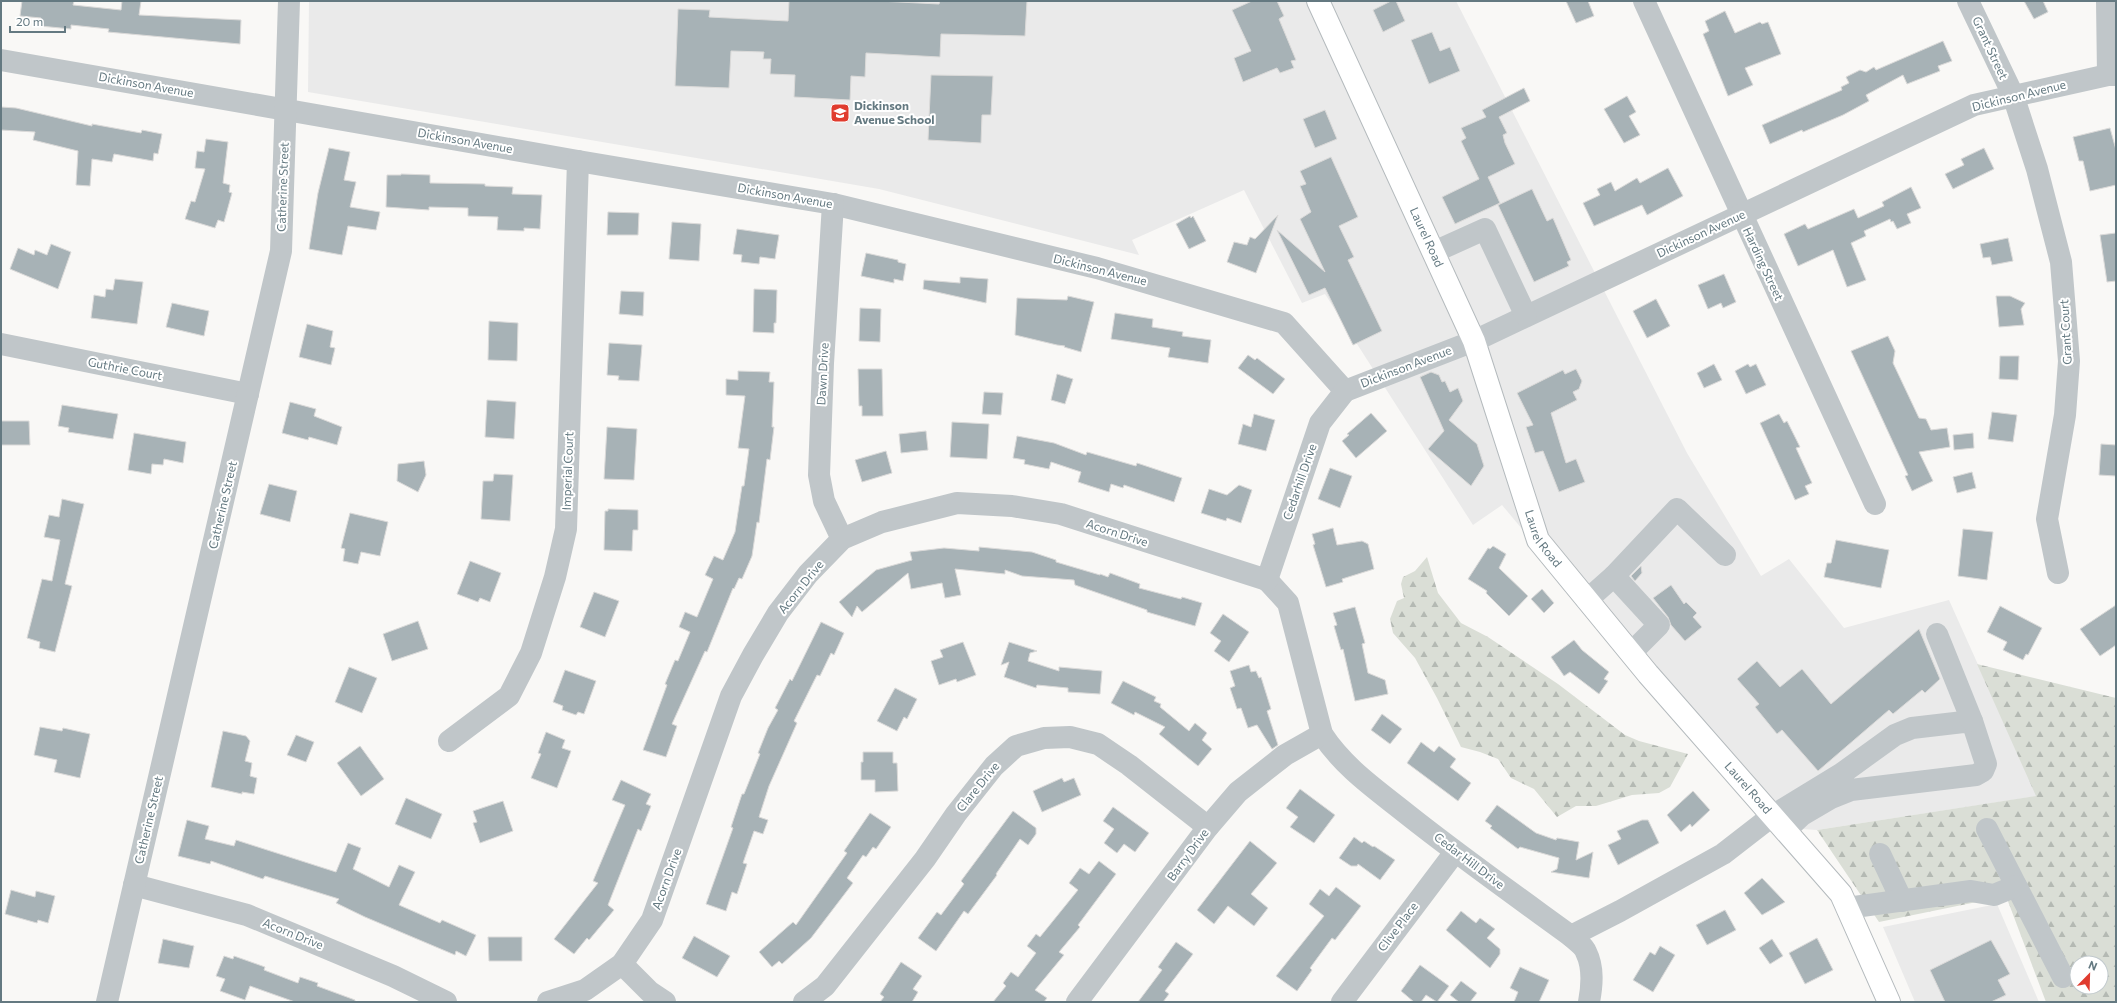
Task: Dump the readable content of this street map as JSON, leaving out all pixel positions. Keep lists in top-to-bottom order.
{
  "streets": {
    "main road": ["Laurel Road"],
    "street": [
      "Grant Street",
      "Dickinson Avenue",
      "Catherine Street",
      "Harding Street",
      "Grant Court",
      "Guthrie Court",
      "Dawn Drive",
      "Imperial Court",
      "Cedarhill Drive",
      "Acorn Drive",
      "Clare Drive",
      "Barry Drive",
      "Cedar Hill Drive",
      "Clive Place"
    ]
  },
  "crossings": [
    ["Grant Street", "Dickinson Avenue"],
    ["Grant Street", "Grant Court"],
    ["Dickinson Avenue", "Catherine Street"],
    ["Dickinson Avenue", "Laurel Road"],
    ["Dickinson Avenue", "Harding Street"],
    ["Dickinson Avenue", "Grant Court"],
    ["Dickinson Avenue", "Dawn Drive"],
    ["Dickinson Avenue", "Imperial Court"],
    ["Dickinson Avenue", "Cedarhill Drive"],
    ["Catherine Street", "Guthrie Court"],
    ["Catherine Street", "Acorn Drive"],
    ["Dawn Drive", "Acorn Drive"],
    ["Cedarhill Drive", "Acorn Drive"],
    ["Cedarhill Drive", "Cedar Hill Drive"],
    ["Acorn Drive", "Cedar Hill Drive"],
    ["Clare Drive", "Barry Drive"],
    ["Barry Drive", "Cedar Hill Drive"],
    ["Cedar Hill Drive", "Clive Place"]
  ],
  "places": {
    "school or university": ["Dickinson Avenue School"]
  },
  "scale_bar": "20 m",
  "north": "top right"
}
